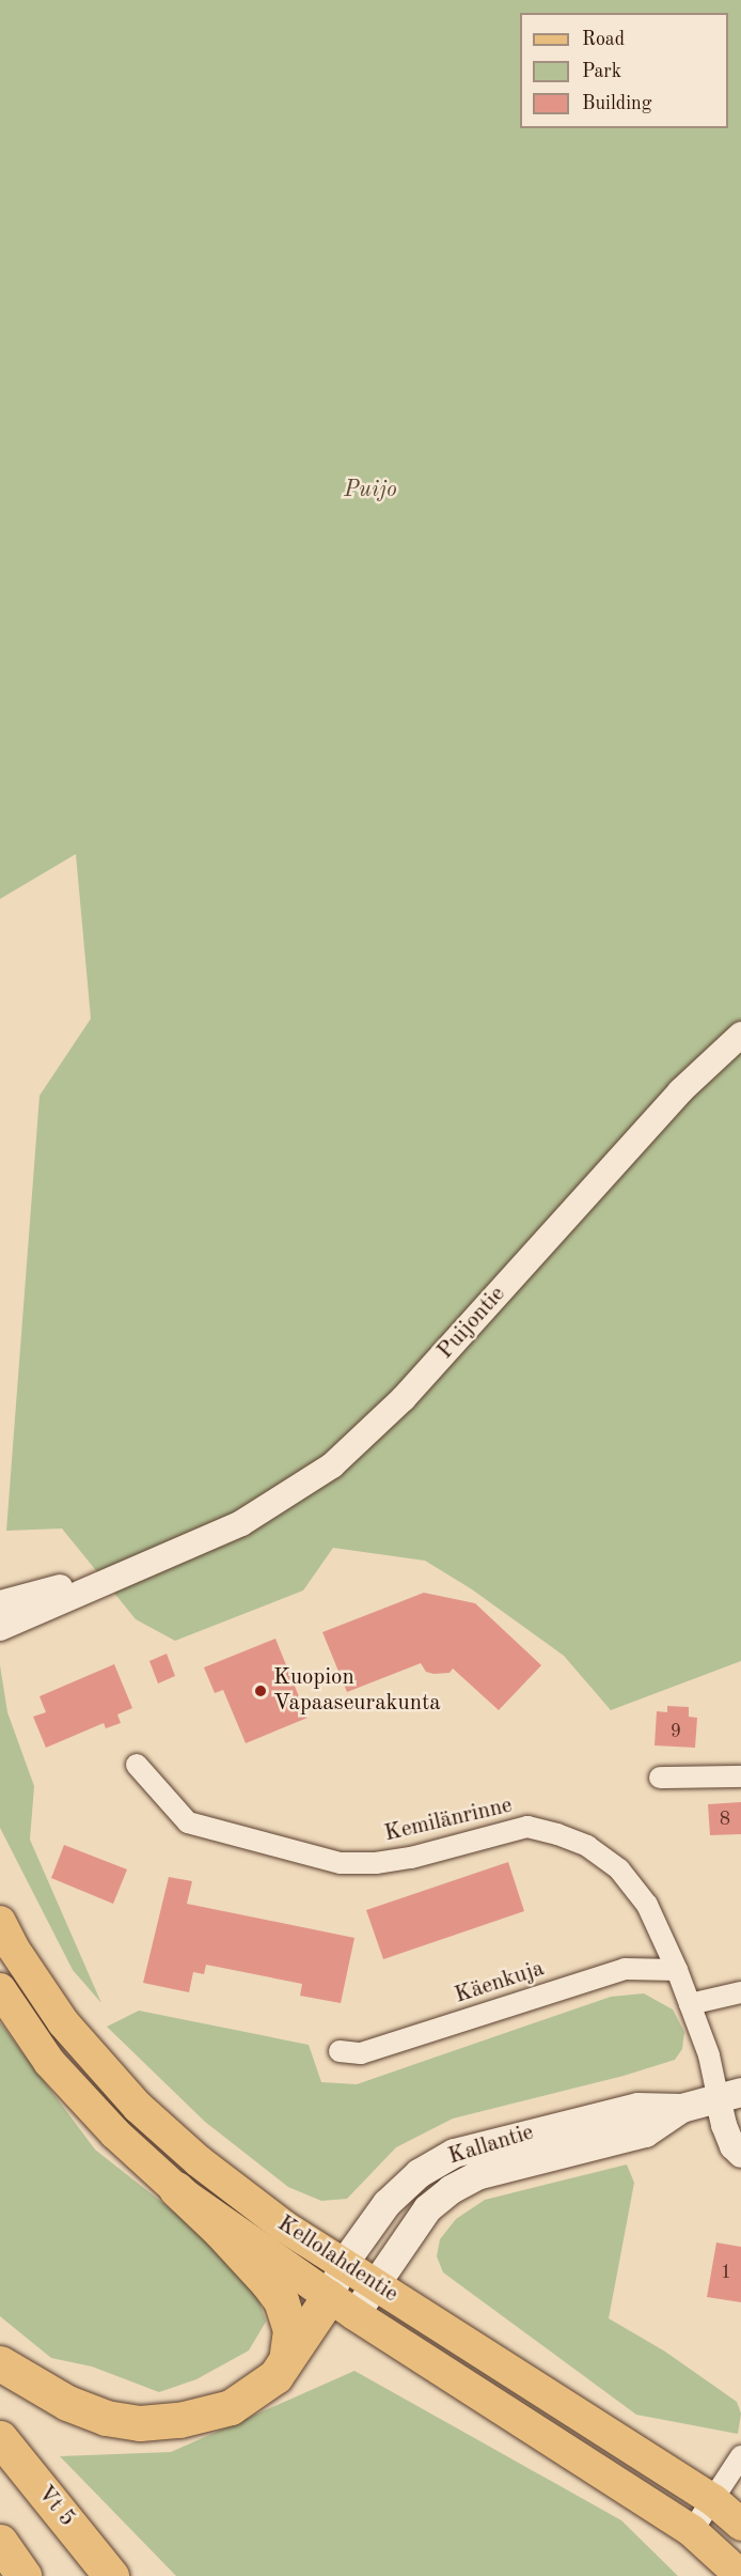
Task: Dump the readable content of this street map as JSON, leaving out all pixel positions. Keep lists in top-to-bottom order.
{
  "streets": {
    "highway": ["Vt 5"],
    "main road": ["Kallantie", "Kellolahdentie"],
    "street": ["Puijontie", "Kemilänrinne", "Käenkuja"]
  },
  "crossings": [
    ["Kemilänrinne", "Käenkuja"],
    ["Kemilänrinne", "Kallantie"],
    ["Kallantie", "Kellolahdentie"]
  ],
  "parks": ["Puijo"],
  "places": ["Kuopion Vapaaseurakunta"],
  "house_numbers": ["9", "8", "1"],
  "legend": ["Road", "Park", "Building"]
}
